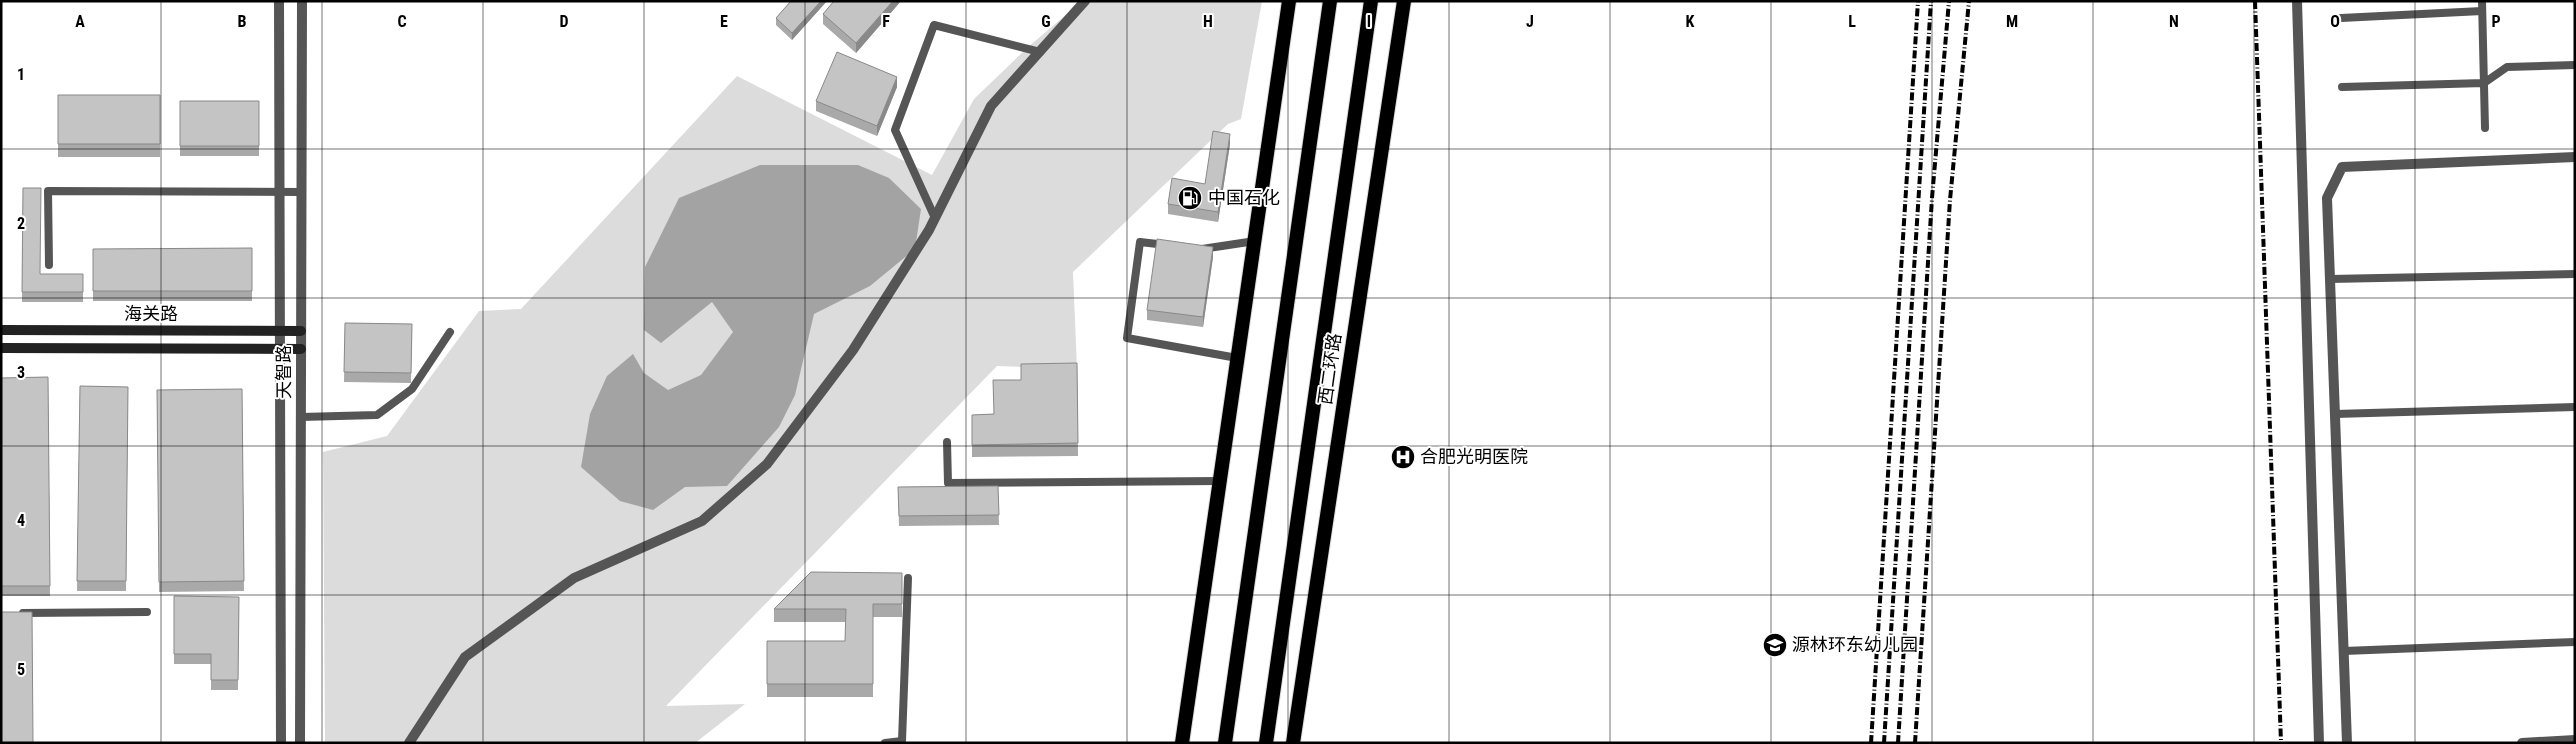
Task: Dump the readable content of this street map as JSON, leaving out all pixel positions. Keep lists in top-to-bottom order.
{
  "streets": {
    "highway": ["西二环路"],
    "main road": ["海关路"],
    "street": ["天智路"]
  },
  "crossings": [
    ["海关路", "天智路"]
  ],
  "places": {
    "fuel station": ["中国石化"],
    "hospital": ["合肥光明医院"],
    "school or university": ["源林环东幼儿园"]
  },
  "grid": {
    "columns": [
      "A",
      "B",
      "C",
      "D",
      "E",
      "F",
      "G",
      "H",
      "I",
      "J",
      "K",
      "L",
      "M",
      "N",
      "O",
      "P"
    ],
    "rows": [
      "1",
      "2",
      "3",
      "4",
      "5"
    ]
  }
}
